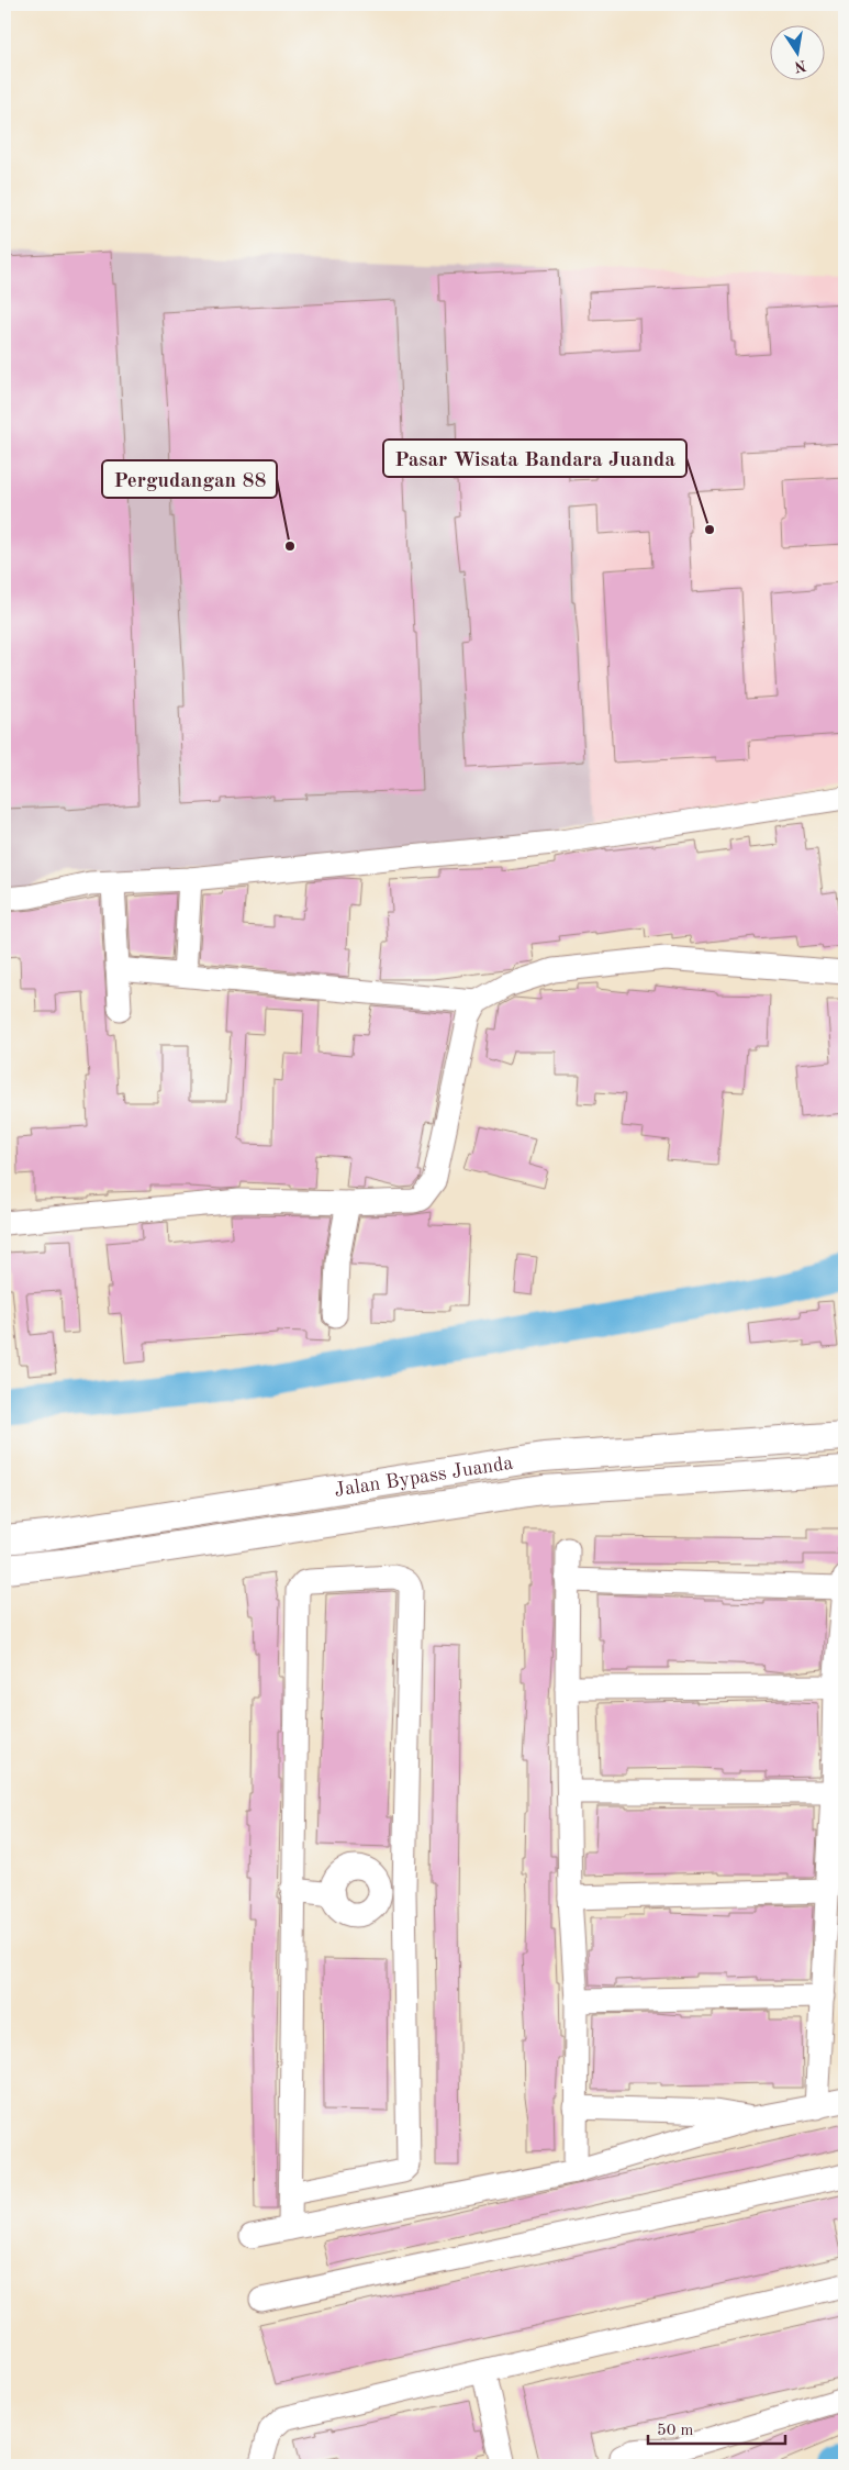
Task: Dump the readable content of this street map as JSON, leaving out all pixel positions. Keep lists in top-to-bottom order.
{
  "streets": {
    "main road": ["Jalan Bypass Juanda"]
  },
  "places": ["Pasar Wisata Bandara Juanda", "Pergudangan 88"],
  "scale_bar": "50 m",
  "north": "bottom"
}
